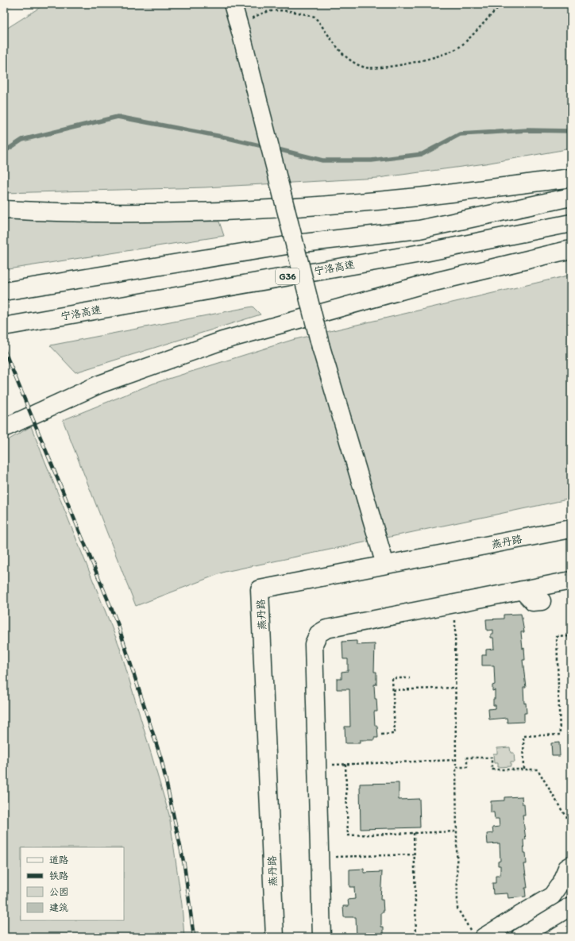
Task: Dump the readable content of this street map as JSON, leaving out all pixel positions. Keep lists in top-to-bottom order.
{
  "streets": {
    "main road": ["宁洛高速", "G36", "燕丹路"]
  },
  "legend": [
    "道路",
    "铁路",
    "公园",
    "建筑"
  ]
}
